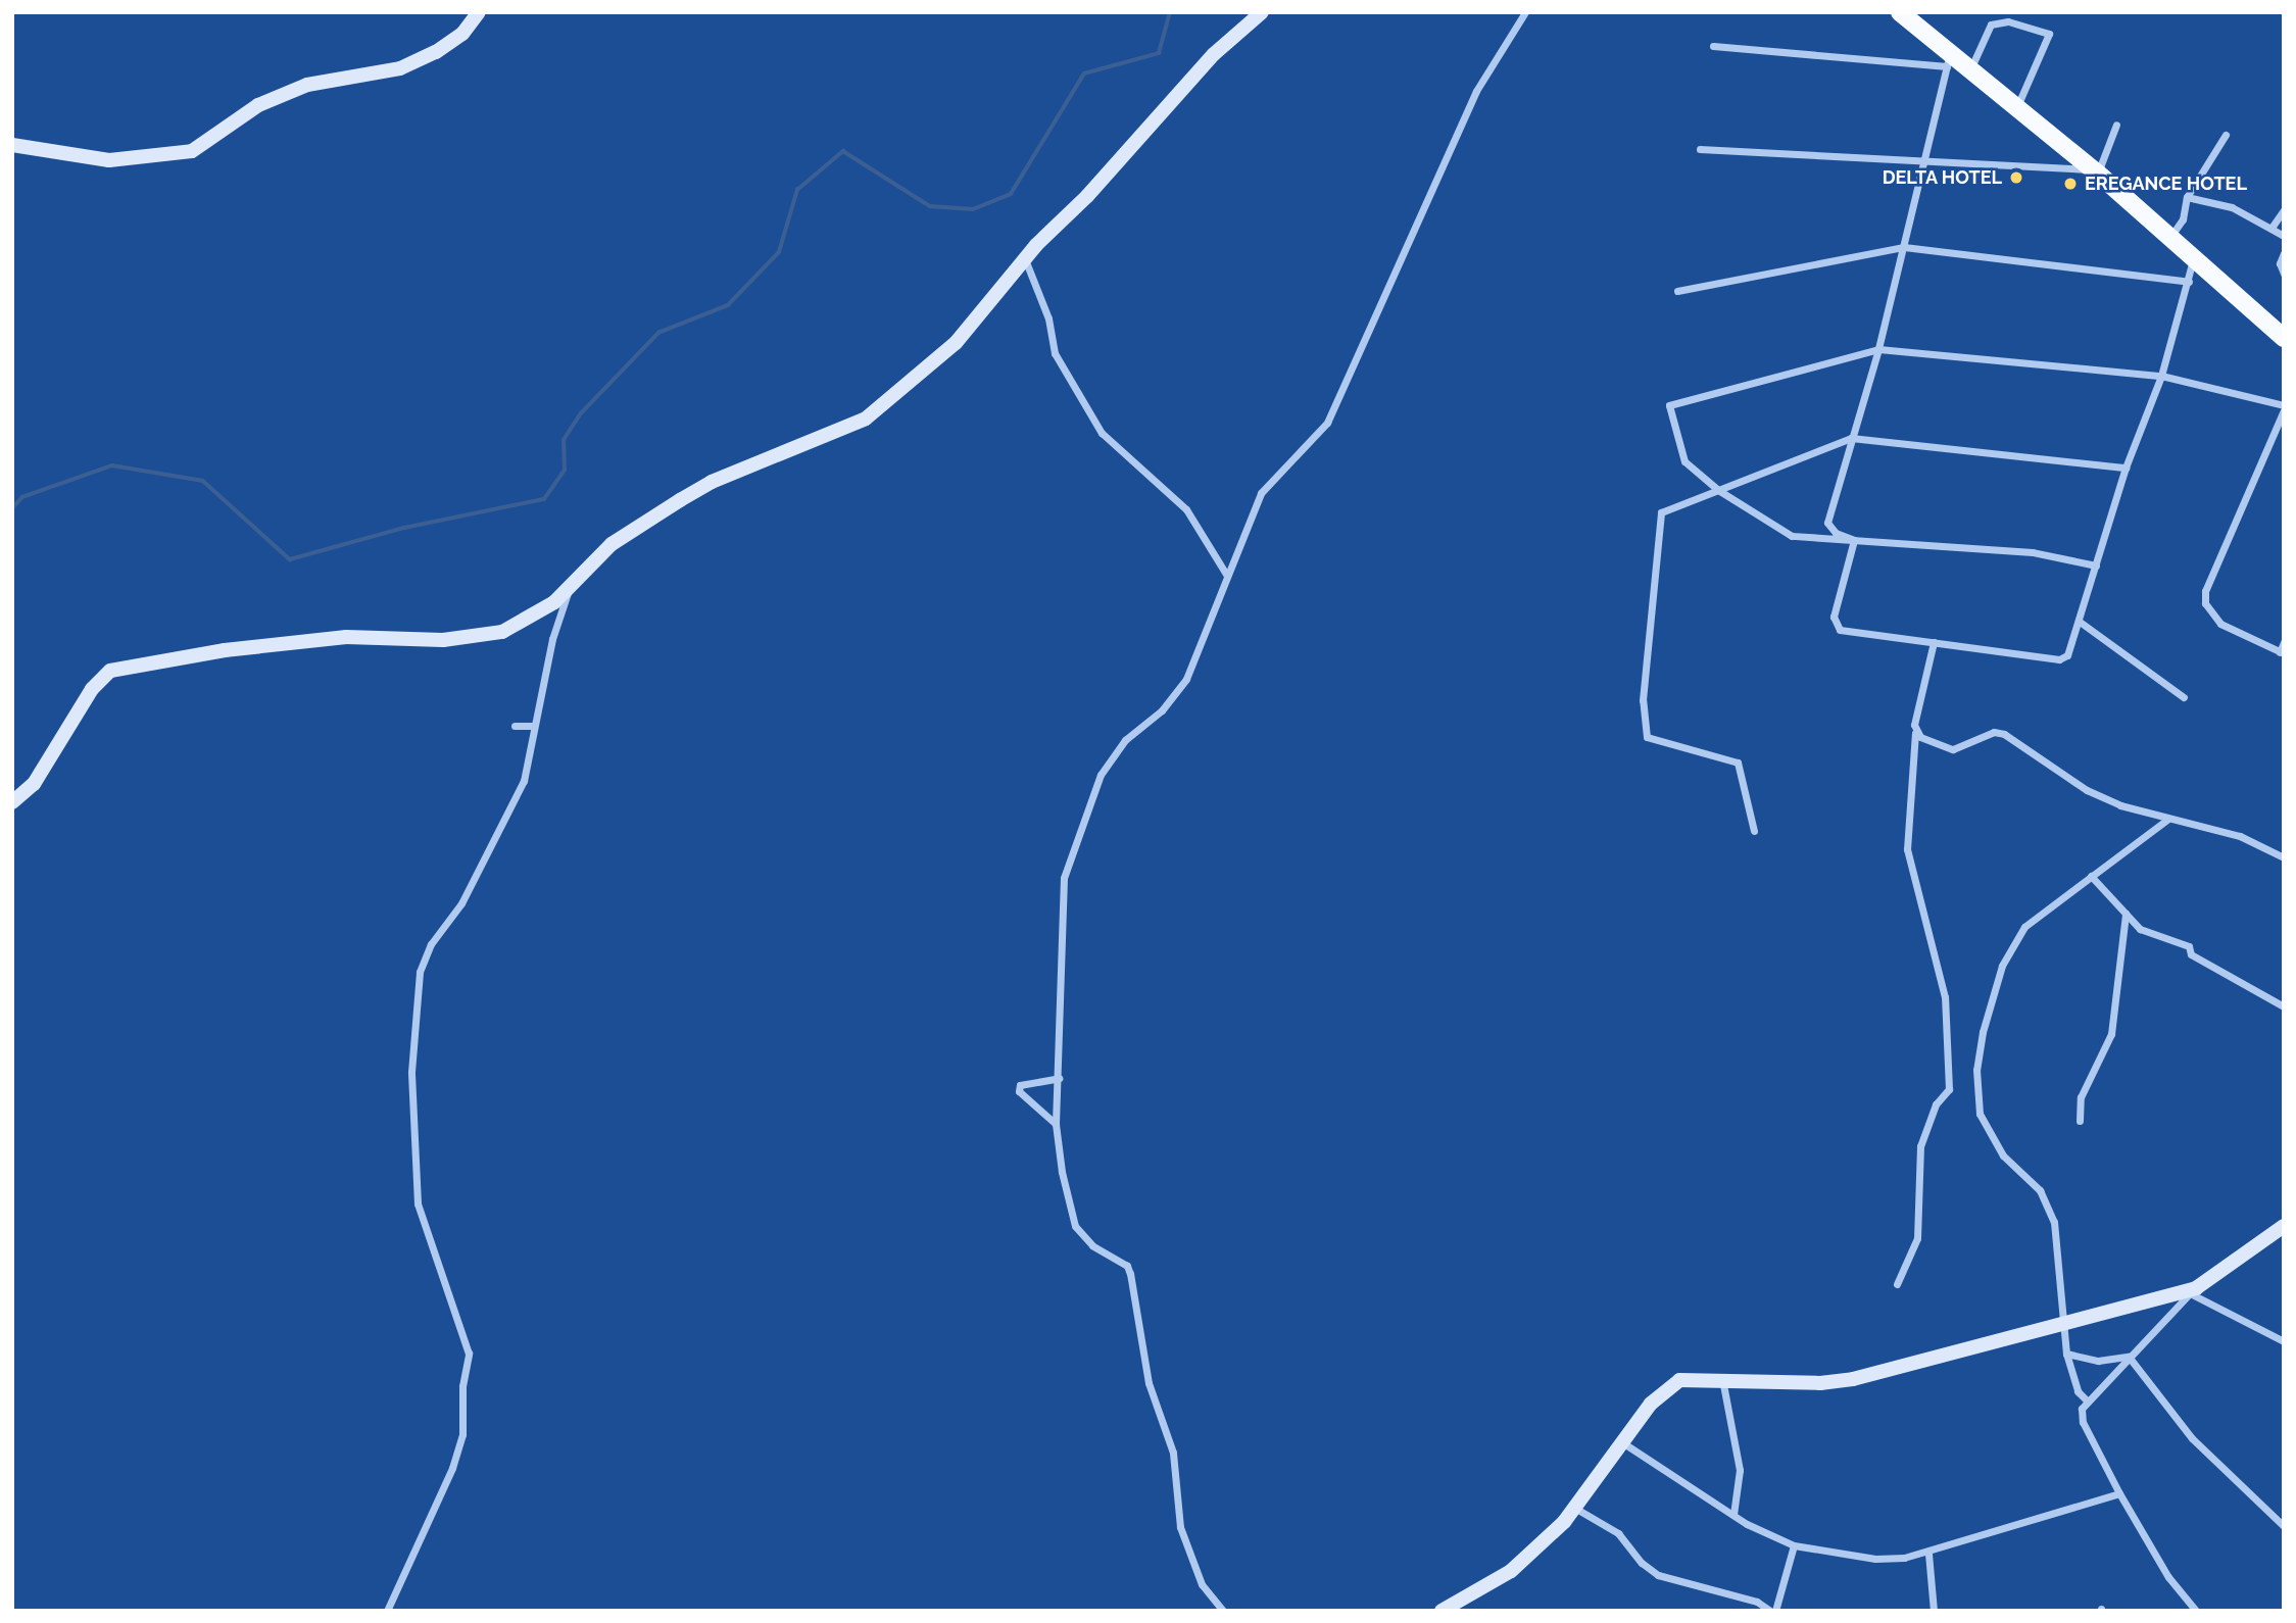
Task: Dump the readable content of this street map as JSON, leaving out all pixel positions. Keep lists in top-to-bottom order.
{
  "places": ["DELTA HOTEL", "EREGANCE HOTEL"]
}
